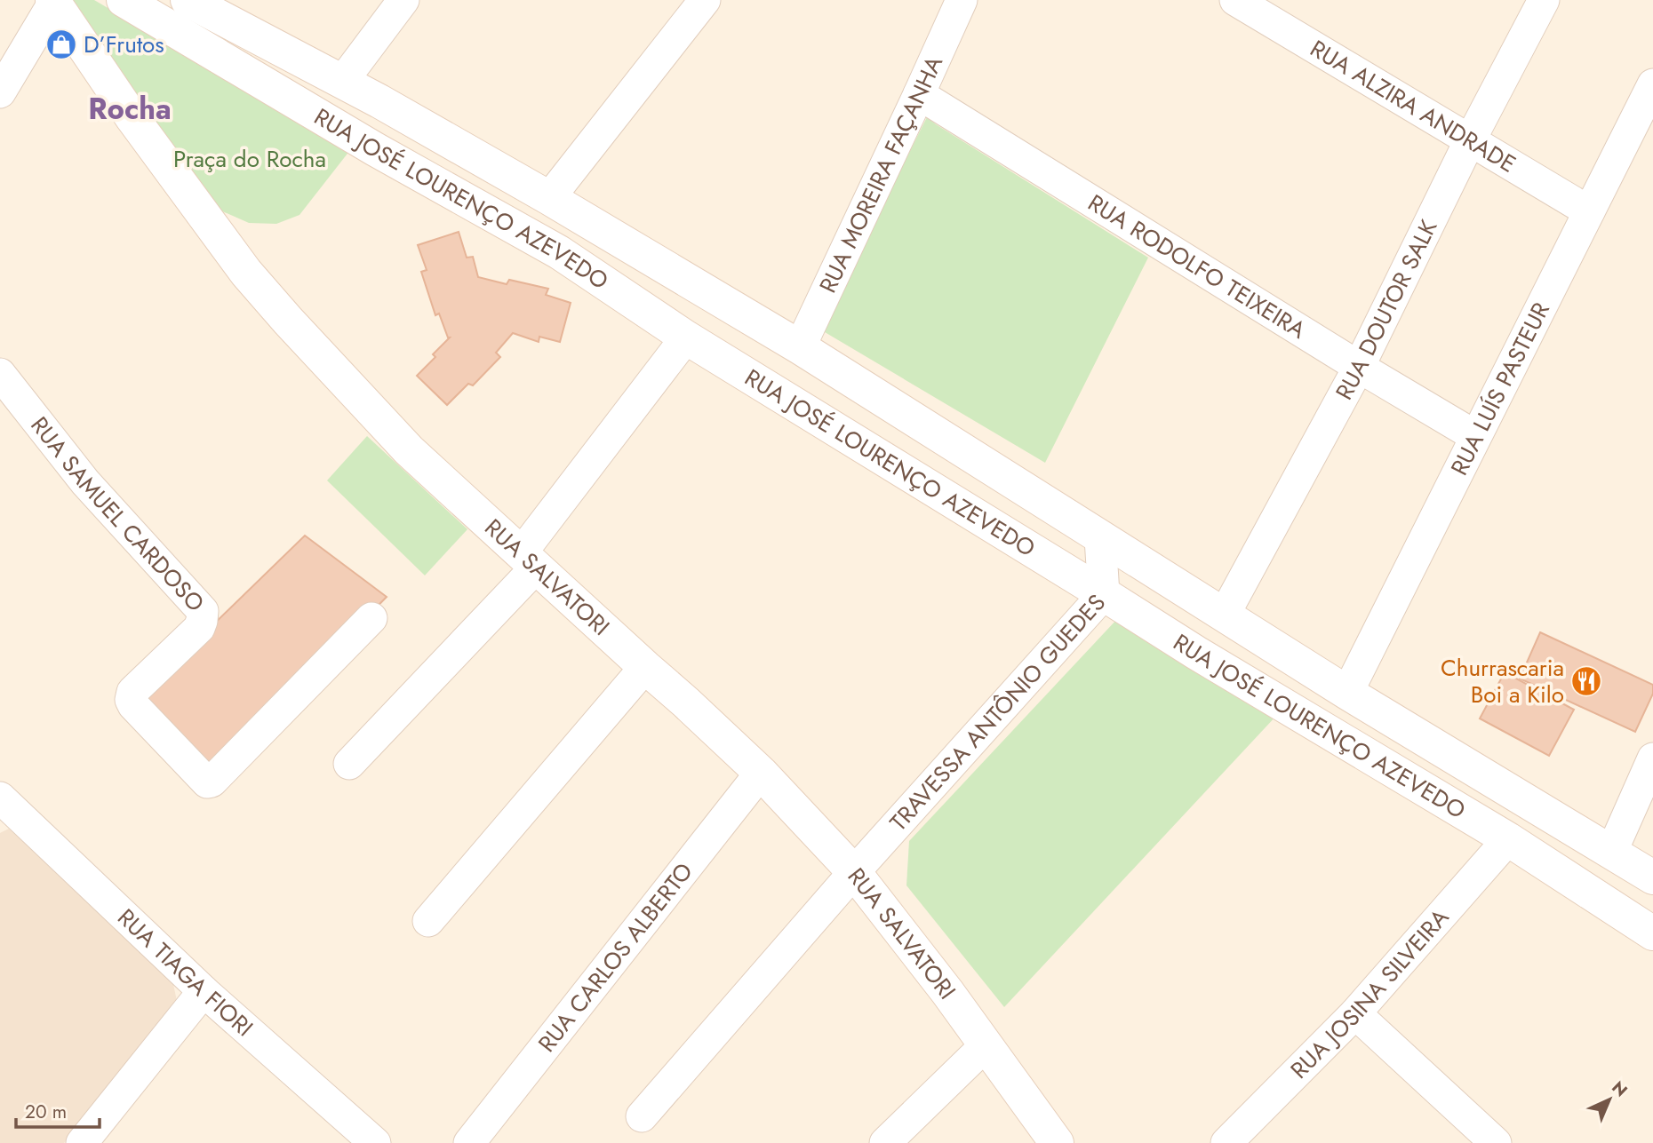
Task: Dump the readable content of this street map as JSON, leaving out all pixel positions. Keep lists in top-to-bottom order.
{
  "streets": {
    "main road": ["RUA JOSÉ LOURENÇO AZEVEDO", "RUA SALVATORI"],
    "street": [
      "RUA ALZIRA ANDRADE",
      "RUA MOREIRA FAÇANHA",
      "RUA RODOLFO TEIXEIRA",
      "RUA DOUTOR SALK",
      "RUA LUÍS PASTEUR",
      "RUA SAMUEL CARDOSO",
      "TRAVESSA ANTÔNIO GUEDES",
      "RUA CARLOS ALBERTO",
      "RUA TIAGA FIORI",
      "RUA JOSINA SILVEIRA"
    ]
  },
  "crossings": [
    ["RUA ALZIRA ANDRADE", "RUA DOUTOR SALK"],
    ["RUA ALZIRA ANDRADE", "RUA LUÍS PASTEUR"],
    ["RUA MOREIRA FAÇANHA", "RUA JOSÉ LOURENÇO AZEVEDO"],
    ["RUA MOREIRA FAÇANHA", "RUA RODOLFO TEIXEIRA"],
    ["RUA JOSÉ LOURENÇO AZEVEDO", "RUA DOUTOR SALK"],
    ["RUA JOSÉ LOURENÇO AZEVEDO", "RUA LUÍS PASTEUR"],
    ["RUA JOSÉ LOURENÇO AZEVEDO", "TRAVESSA ANTÔNIO GUEDES"],
    ["RUA JOSÉ LOURENÇO AZEVEDO", "RUA JOSINA SILVEIRA"],
    ["RUA RODOLFO TEIXEIRA", "RUA DOUTOR SALK"],
    ["RUA RODOLFO TEIXEIRA", "RUA LUÍS PASTEUR"],
    ["RUA SALVATORI", "TRAVESSA ANTÔNIO GUEDES"],
    ["RUA SALVATORI", "RUA CARLOS ALBERTO"]
  ],
  "districts": ["Rocha"],
  "parks": ["Praça do Rocha"],
  "places": {
    "shop": ["D’Frutos"],
    "restaurant": ["Churrascaria Boi a Kilo"]
  },
  "scale_bar": "20 m",
  "north": "top right"
}
